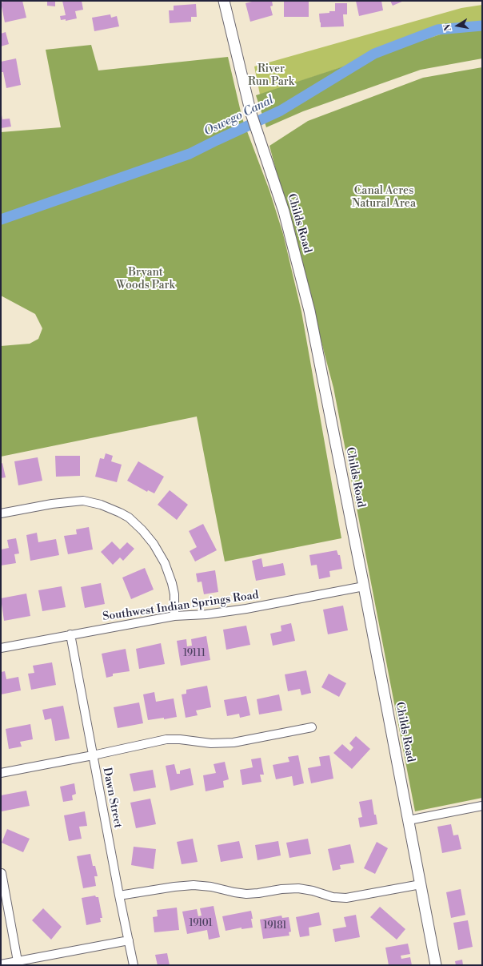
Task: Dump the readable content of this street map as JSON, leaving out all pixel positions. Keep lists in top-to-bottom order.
{
  "streets": {
    "street": ["Childs Road", "Southwest Indian Springs Road", "Dawn Street"]
  },
  "crossings": [
    ["Childs Road", "Southwest Indian Springs Road"],
    ["Southwest Indian Springs Road", "Dawn Street"]
  ],
  "water": ["Oswego Canal"],
  "parks": ["River Run Park", "Canal Acres Natural Area", "Bryant Woods Park"],
  "house_numbers": ["19111", "19101", "19181"],
  "north": "left"
}
